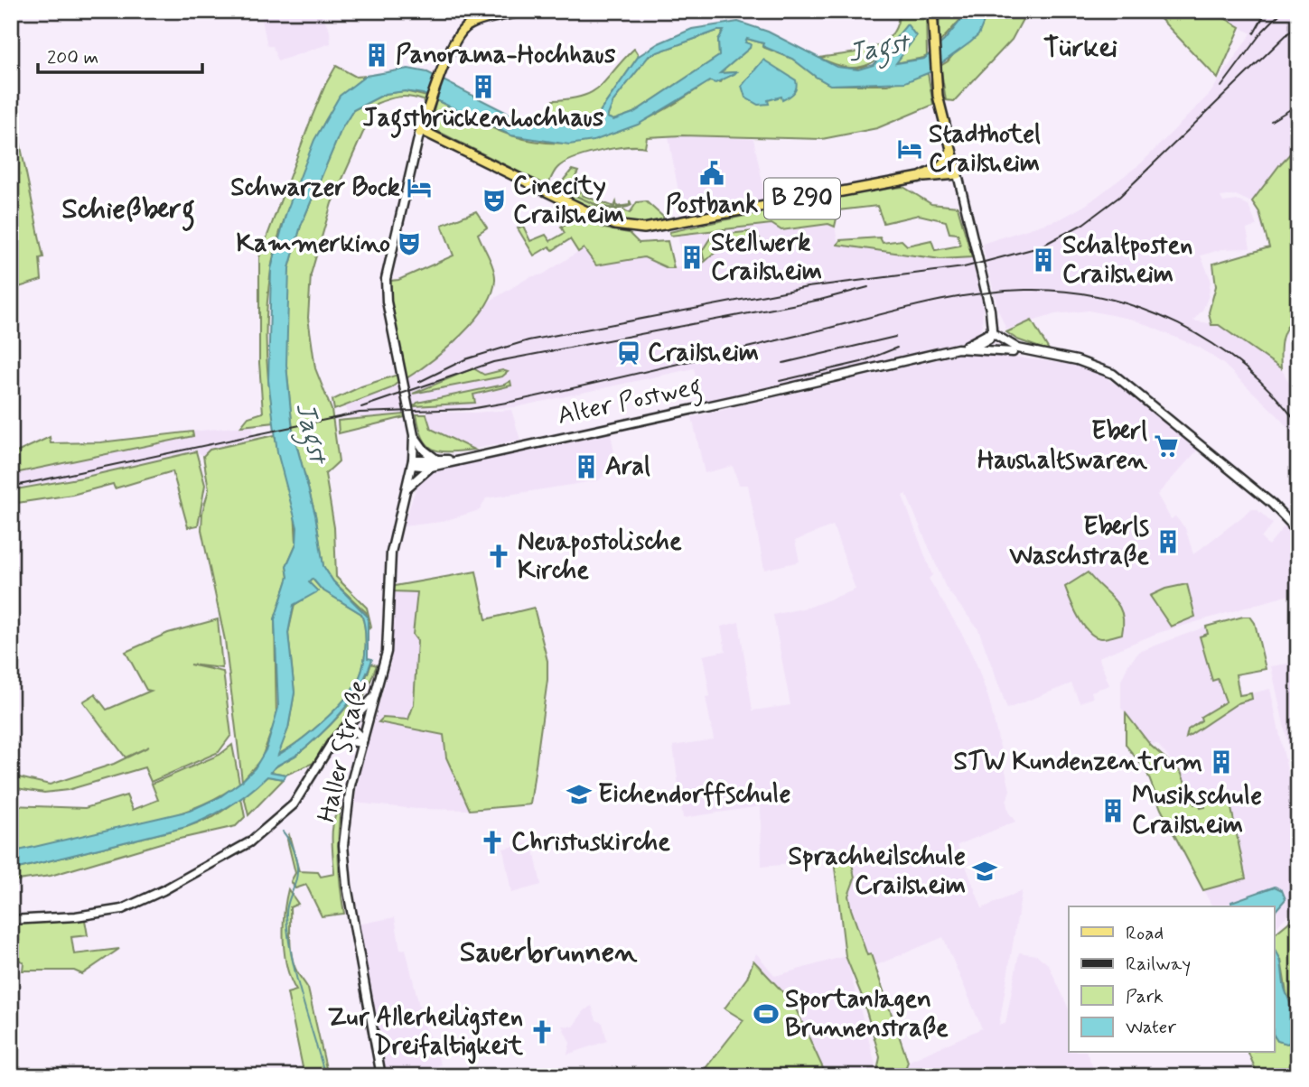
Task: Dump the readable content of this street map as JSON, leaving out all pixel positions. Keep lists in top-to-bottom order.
{
  "streets": {
    "main road": ["B 290", "Alter Postweg", "Haller Straße"]
  },
  "crossings": [
    ["B 290", "Haller Straße"],
    ["Alter Postweg", "Haller Straße"]
  ],
  "districts": ["Türkei", "Schießberg", "Sauerbrunnen"],
  "water": ["Jagst"],
  "places": {
    "building": [
      "Panorama-Hochhaus",
      "Jagstbrückenhochhaus",
      "Stellwerk Crailsheim",
      "Schaltposten Crailsheim",
      "Aral",
      "Eberls Waschstraße",
      "STW Kundenzentrum",
      "Musikschule Crailsheim"
    ],
    "hotel": ["Stadthotel Crailsheim", "Schwarzer Bock"],
    "public building": ["Postbank"],
    "theatre": ["Cinecity Crailsheim", "Kammerkino"],
    "station": ["Crailsheim"],
    "supermarket": ["Eberl Haushaltswaren"],
    "church": ["Neuapostolische Kirche", "Christuskirche", "Zur Allerheiligsten Dreifaltigkeit"],
    "school or university": ["Eichendorffschule", "Sprachheilschule Crailsheim"],
    "sports": ["Sportanlagen Brunnenstraße"]
  },
  "legend": [
    "Road",
    "Railway",
    "Park",
    "Water"
  ],
  "scale_bar": "200 m"
}
